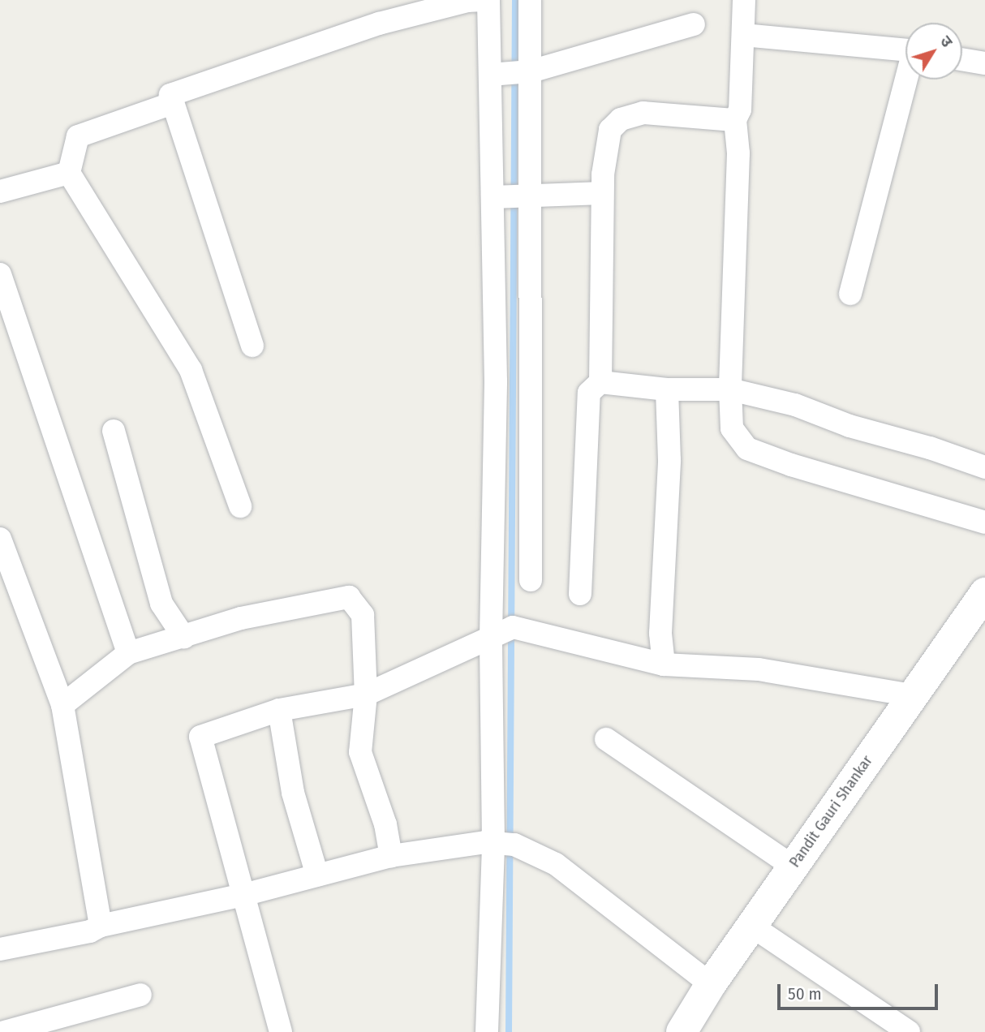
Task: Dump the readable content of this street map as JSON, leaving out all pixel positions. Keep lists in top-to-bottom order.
{
  "streets": {
    "street": ["Pandit Gauri Shankar"]
  },
  "scale_bar": "50 m",
  "north": "top right"
}
